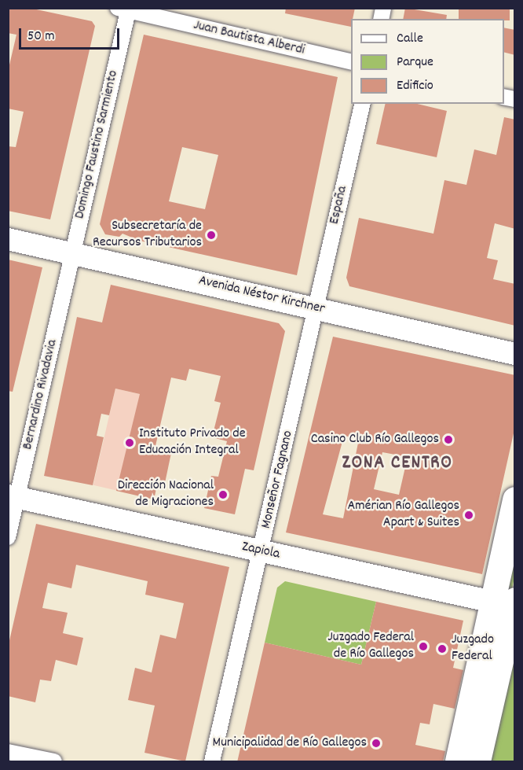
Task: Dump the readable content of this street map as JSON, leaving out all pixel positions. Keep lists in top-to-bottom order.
{
  "streets": {
    "main road": ["Avenida Néstor Kirchner", "Zapiola"],
    "street": [
      "Juan Bautista Alberdi",
      "Domingo Faustino Sarmiento",
      "España",
      "Bernardino Rivadavia",
      "Monseñor Fagnano"
    ]
  },
  "crossings": [
    ["Juan Bautista Alberdi", "Domingo Faustino Sarmiento"],
    ["Domingo Faustino Sarmiento", "Avenida Néstor Kirchner"],
    ["Domingo Faustino Sarmiento", "Bernardino Rivadavia"],
    ["España", "Avenida Néstor Kirchner"],
    ["España", "Monseñor Fagnano"],
    ["Avenida Néstor Kirchner", "Bernardino Rivadavia"],
    ["Avenida Néstor Kirchner", "Monseñor Fagnano"],
    ["Bernardino Rivadavia", "Zapiola"],
    ["Monseñor Fagnano", "Zapiola"]
  ],
  "districts": ["ZONA CENTRO"],
  "places": [
    "Subsecretaría de Recursos Tributarios",
    "Casino Club Río Gallegos",
    "Instituto Privado de Educación Integral",
    "Dirección Nacional de Migraciones",
    "Amérian Río Gallegos Apart & Suites",
    "Juzgado Federal de Río Gallegos",
    "Juzgado Federal",
    "Municipalidad de Río Gallegos"
  ],
  "legend": ["Calle", "Parque", "Edificio"],
  "scale_bar": "50 m"
}
